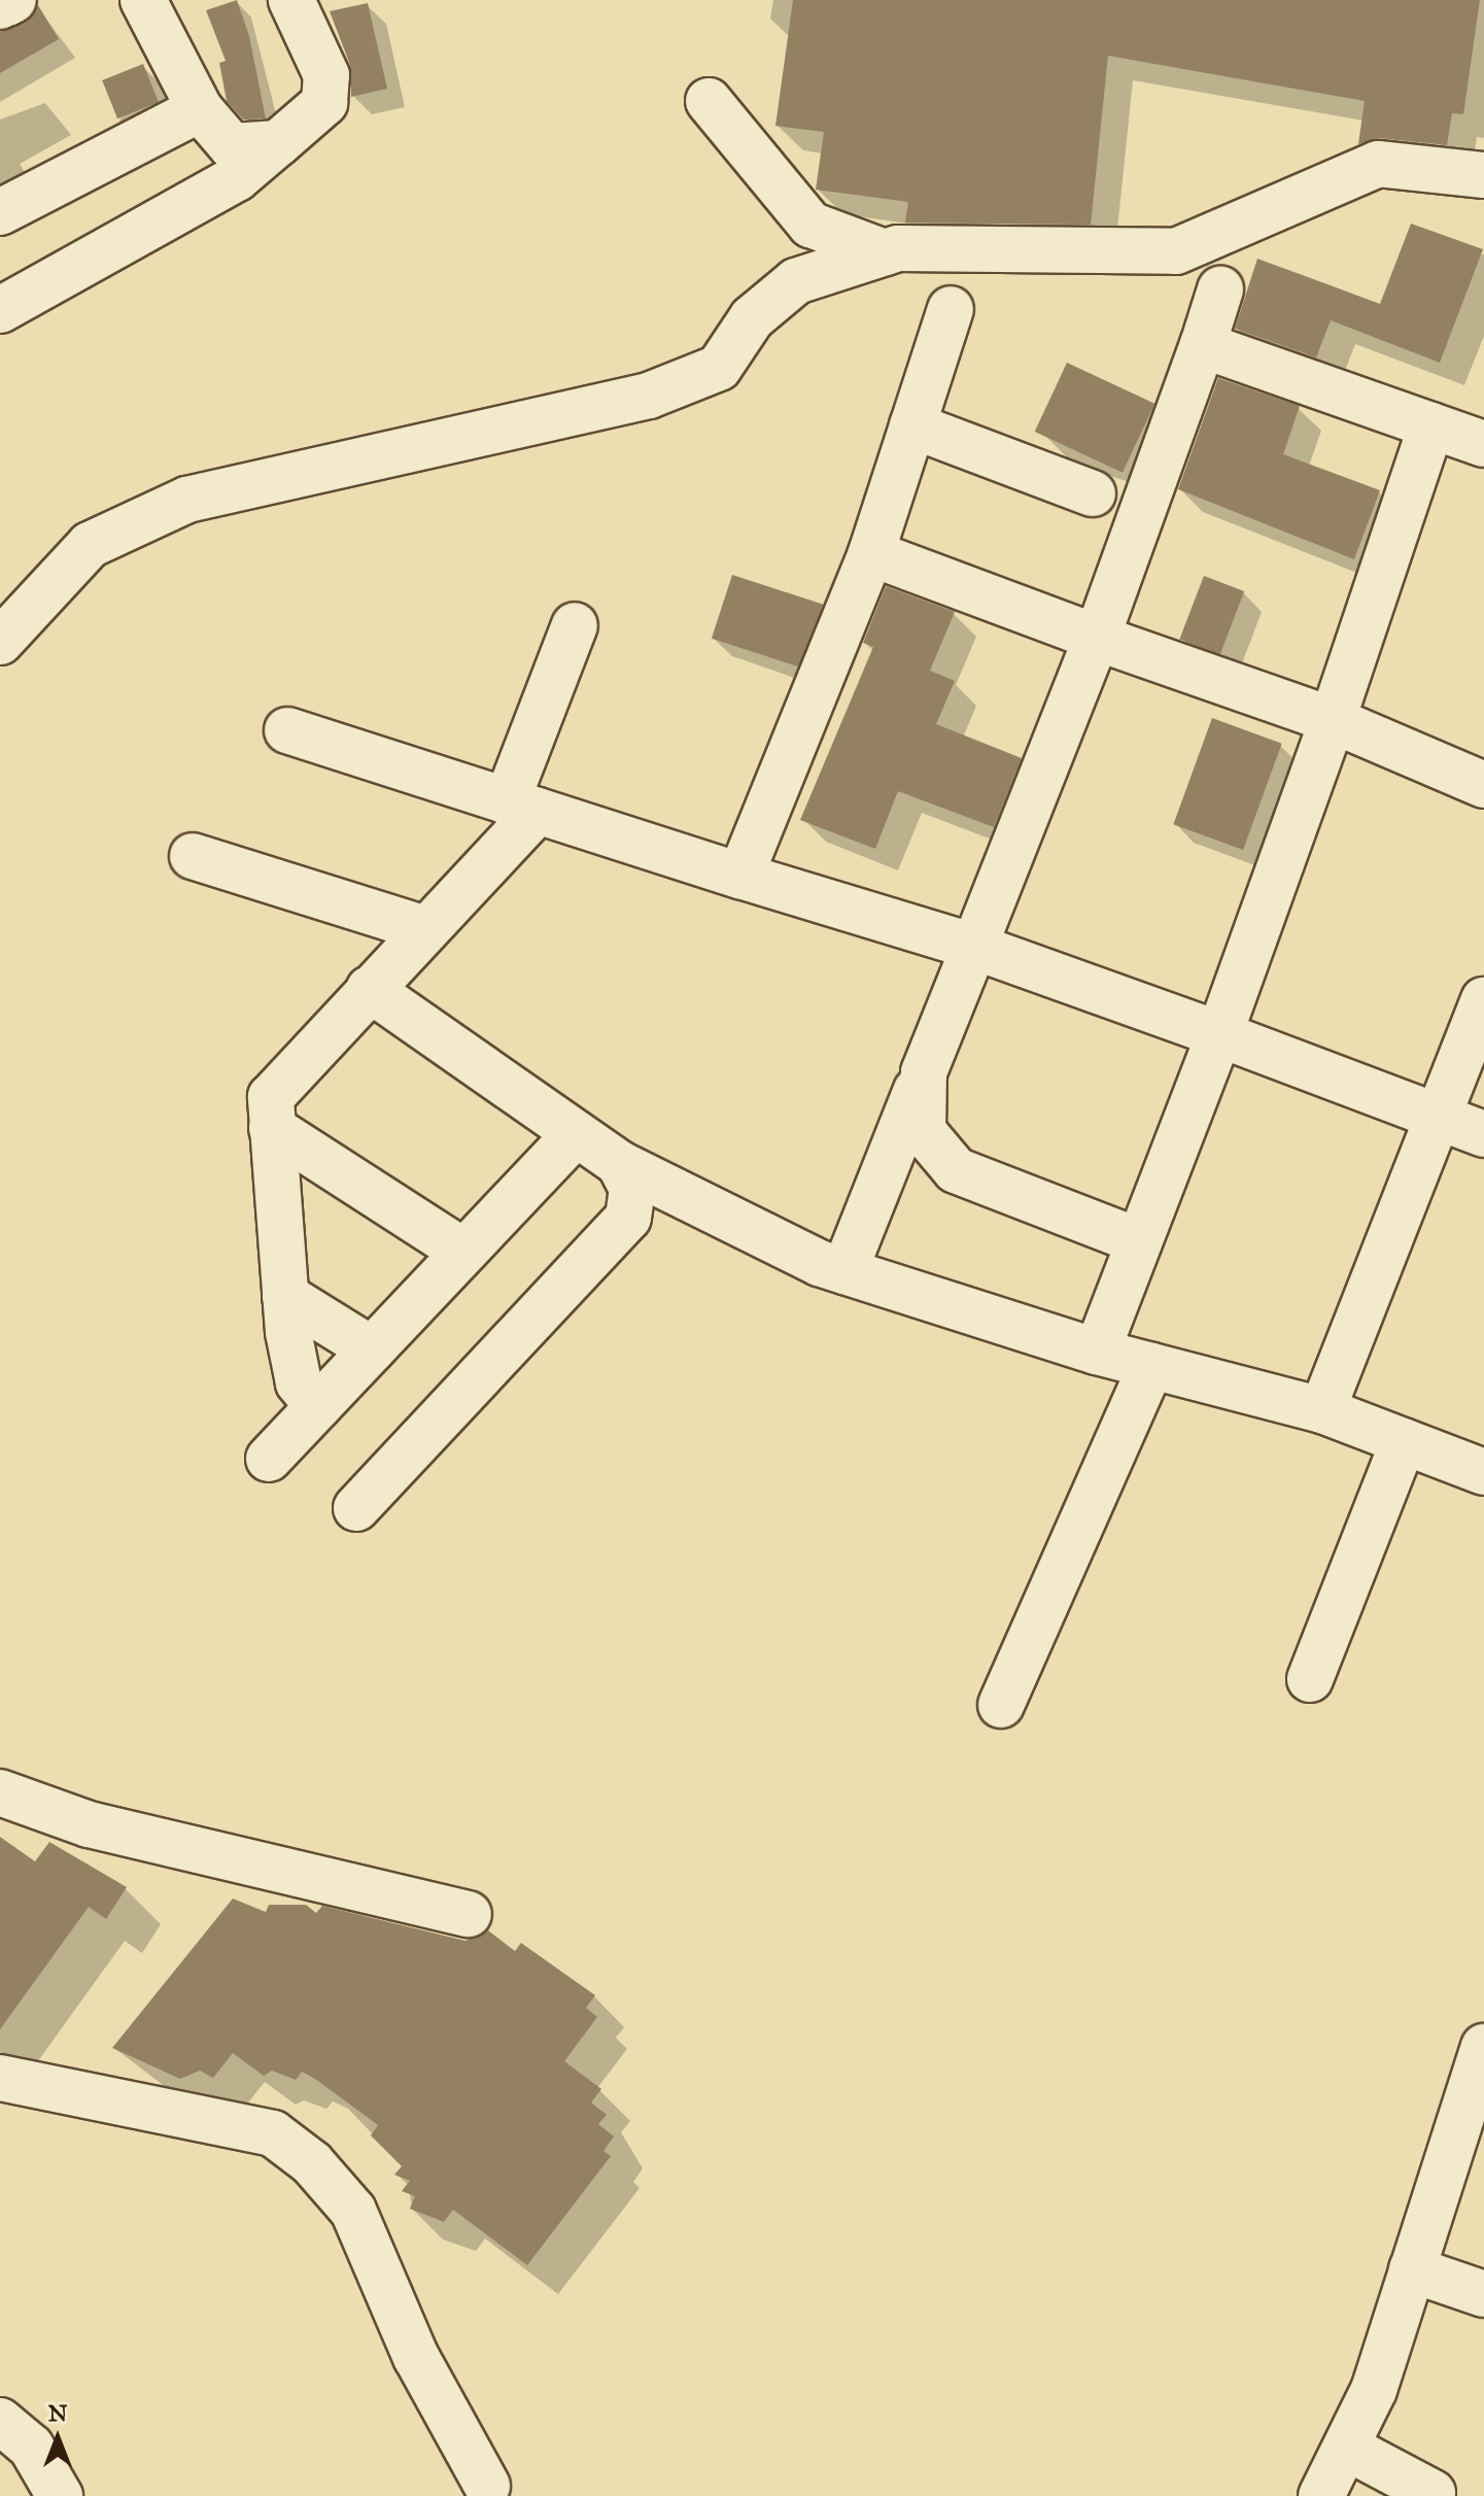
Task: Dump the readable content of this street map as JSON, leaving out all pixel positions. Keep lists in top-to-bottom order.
{
  "north": "top"
}
